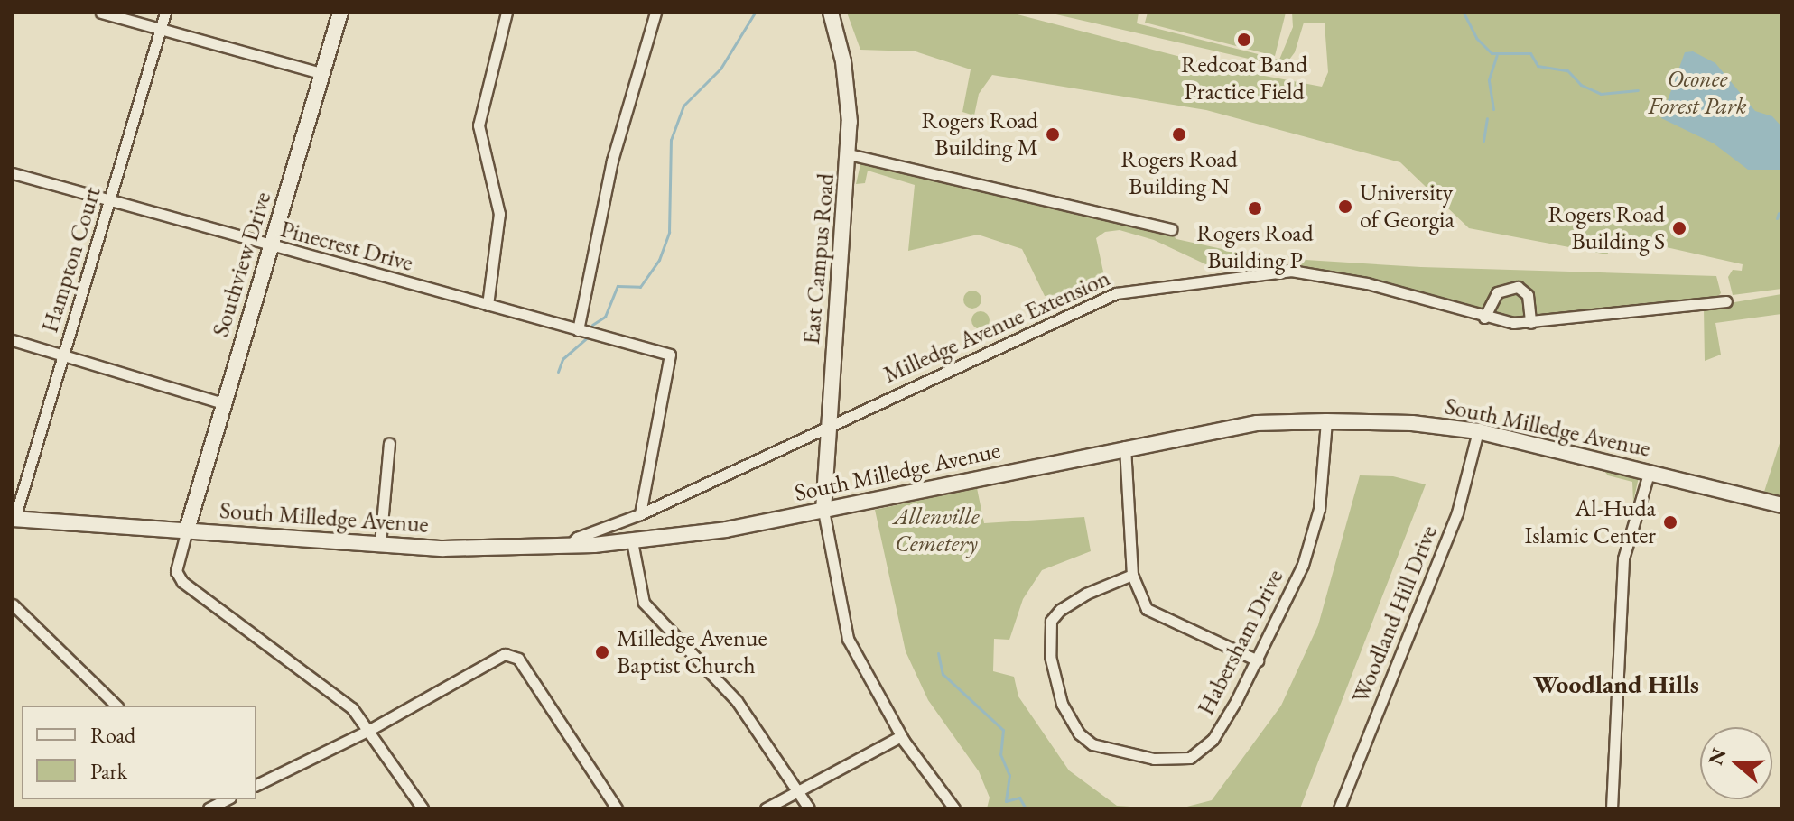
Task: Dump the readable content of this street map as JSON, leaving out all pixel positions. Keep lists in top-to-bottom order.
{
  "streets": {
    "main road": ["East Campus Road", "Southview Drive", "South Milledge Avenue"],
    "street": [
      "Pinecrest Drive",
      "Hampton Court",
      "Milledge Avenue Extension",
      "Woodland Hill Drive",
      "Habersham Drive"
    ]
  },
  "crossings": [
    ["Pinecrest Drive", "Hampton Court"],
    ["Pinecrest Drive", "Southview Drive"],
    ["Pinecrest Drive", "Milledge Avenue Extension"],
    ["East Campus Road", "Milledge Avenue Extension"],
    ["East Campus Road", "South Milledge Avenue"],
    ["Hampton Court", "South Milledge Avenue"],
    ["Southview Drive", "South Milledge Avenue"],
    ["Milledge Avenue Extension", "South Milledge Avenue"],
    ["South Milledge Avenue", "Woodland Hill Drive"],
    ["South Milledge Avenue", "Habersham Drive"]
  ],
  "districts": ["Woodland Hills"],
  "parks": ["Oconee Forest Park", "Allenville Cemetery"],
  "places": [
    "Redcoat Band Practice Field",
    "Rogers Road Building M",
    "Rogers Road Building N",
    "University of Georgia",
    "Rogers Road Building P",
    "Rogers Road Building S",
    "Al-Huda Islamic Center",
    "Milledge Avenue Baptist Church"
  ],
  "legend": ["Road", "Park"],
  "north": "left"
}
